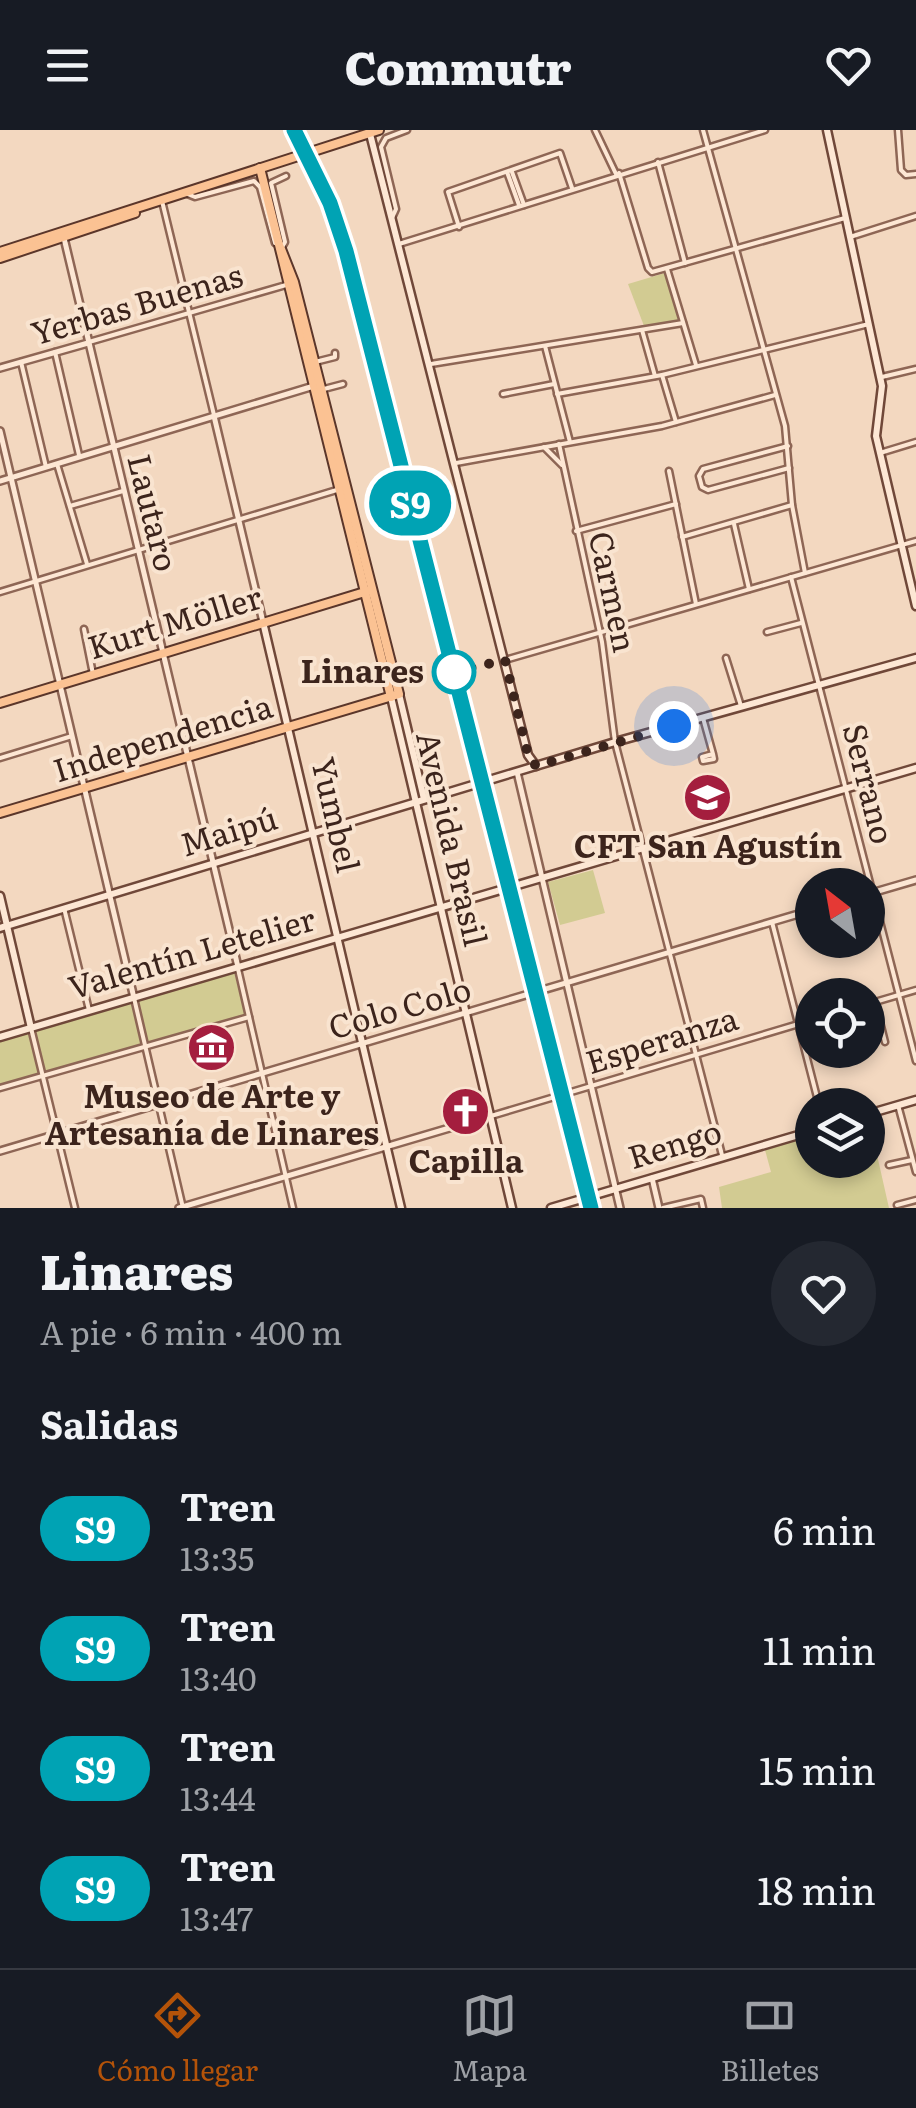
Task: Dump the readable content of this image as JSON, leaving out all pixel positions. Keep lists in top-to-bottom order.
{
  "streets": {
    "main road": [
      "Kurt Möller",
      "Independencia",
      "Yumbel",
      "Maipú",
      "Avenida Brasil",
      "Valentín Letelier",
      "Rengo"
    ],
    "street": [
      "Yerbas Buenas",
      "Lautaro",
      "Carmen",
      "Serrano",
      "Colo Colo",
      "Esperanza"
    ]
  },
  "crossings": [
    ["Yerbas Buenas", "Lautaro"],
    ["Yerbas Buenas", "Yumbel"],
    ["Yerbas Buenas", "Avenida Brasil"],
    ["Lautaro", "Kurt Möller"],
    ["Lautaro", "Independencia"],
    ["Lautaro", "Maipú"],
    ["Lautaro", "Valentín Letelier"],
    ["Lautaro", "Colo Colo"],
    ["Lautaro", "Esperanza"],
    ["Carmen", "Maipú"],
    ["Carmen", "Valentín Letelier"],
    ["Carmen", "Colo Colo"],
    ["Carmen", "Esperanza"],
    ["Carmen", "Rengo"],
    ["Kurt Möller", "Yumbel"],
    ["Kurt Möller", "Avenida Brasil"],
    ["Independencia", "Yumbel"],
    ["Independencia", "Avenida Brasil"],
    ["Serrano", "Maipú"],
    ["Serrano", "Valentín Letelier"],
    ["Yumbel", "Maipú"],
    ["Yumbel", "Valentín Letelier"],
    ["Yumbel", "Colo Colo"],
    ["Yumbel", "Esperanza"],
    ["Maipú", "Avenida Brasil"],
    ["Avenida Brasil", "Valentín Letelier"],
    ["Avenida Brasil", "Colo Colo"],
    ["Avenida Brasil", "Esperanza"]
  ],
  "places": {
    "other": ["Linares"],
    "school or university": ["CFT San Agustín"],
    "museum": ["Museo de Arte y Artesanía de Linares"],
    "church": ["Capilla"]
  },
  "north": "top left",
  "page": {
    "header": "Commutr",
    "on_map": "S9",
    "heading": [
      ["Linares", "A pie · 6 min · 400 m"],
      "Salidas"
    ],
    "list": [
      {
        "mark": "S9",
        "name": "Tren",
        "note": "13:35",
        "value": "6 min"
      },
      {
        "mark": "S9",
        "name": "Tren",
        "note": "13:40",
        "value": "11 min"
      },
      {
        "mark": "S9",
        "name": "Tren",
        "note": "13:44",
        "value": "15 min"
      },
      {
        "mark": "S9",
        "name": "Tren",
        "note": "13:47",
        "value": "18 min"
      }
    ],
    "tabs": ["Cómo llegar", "Mapa", "Billetes"]
  }
}
